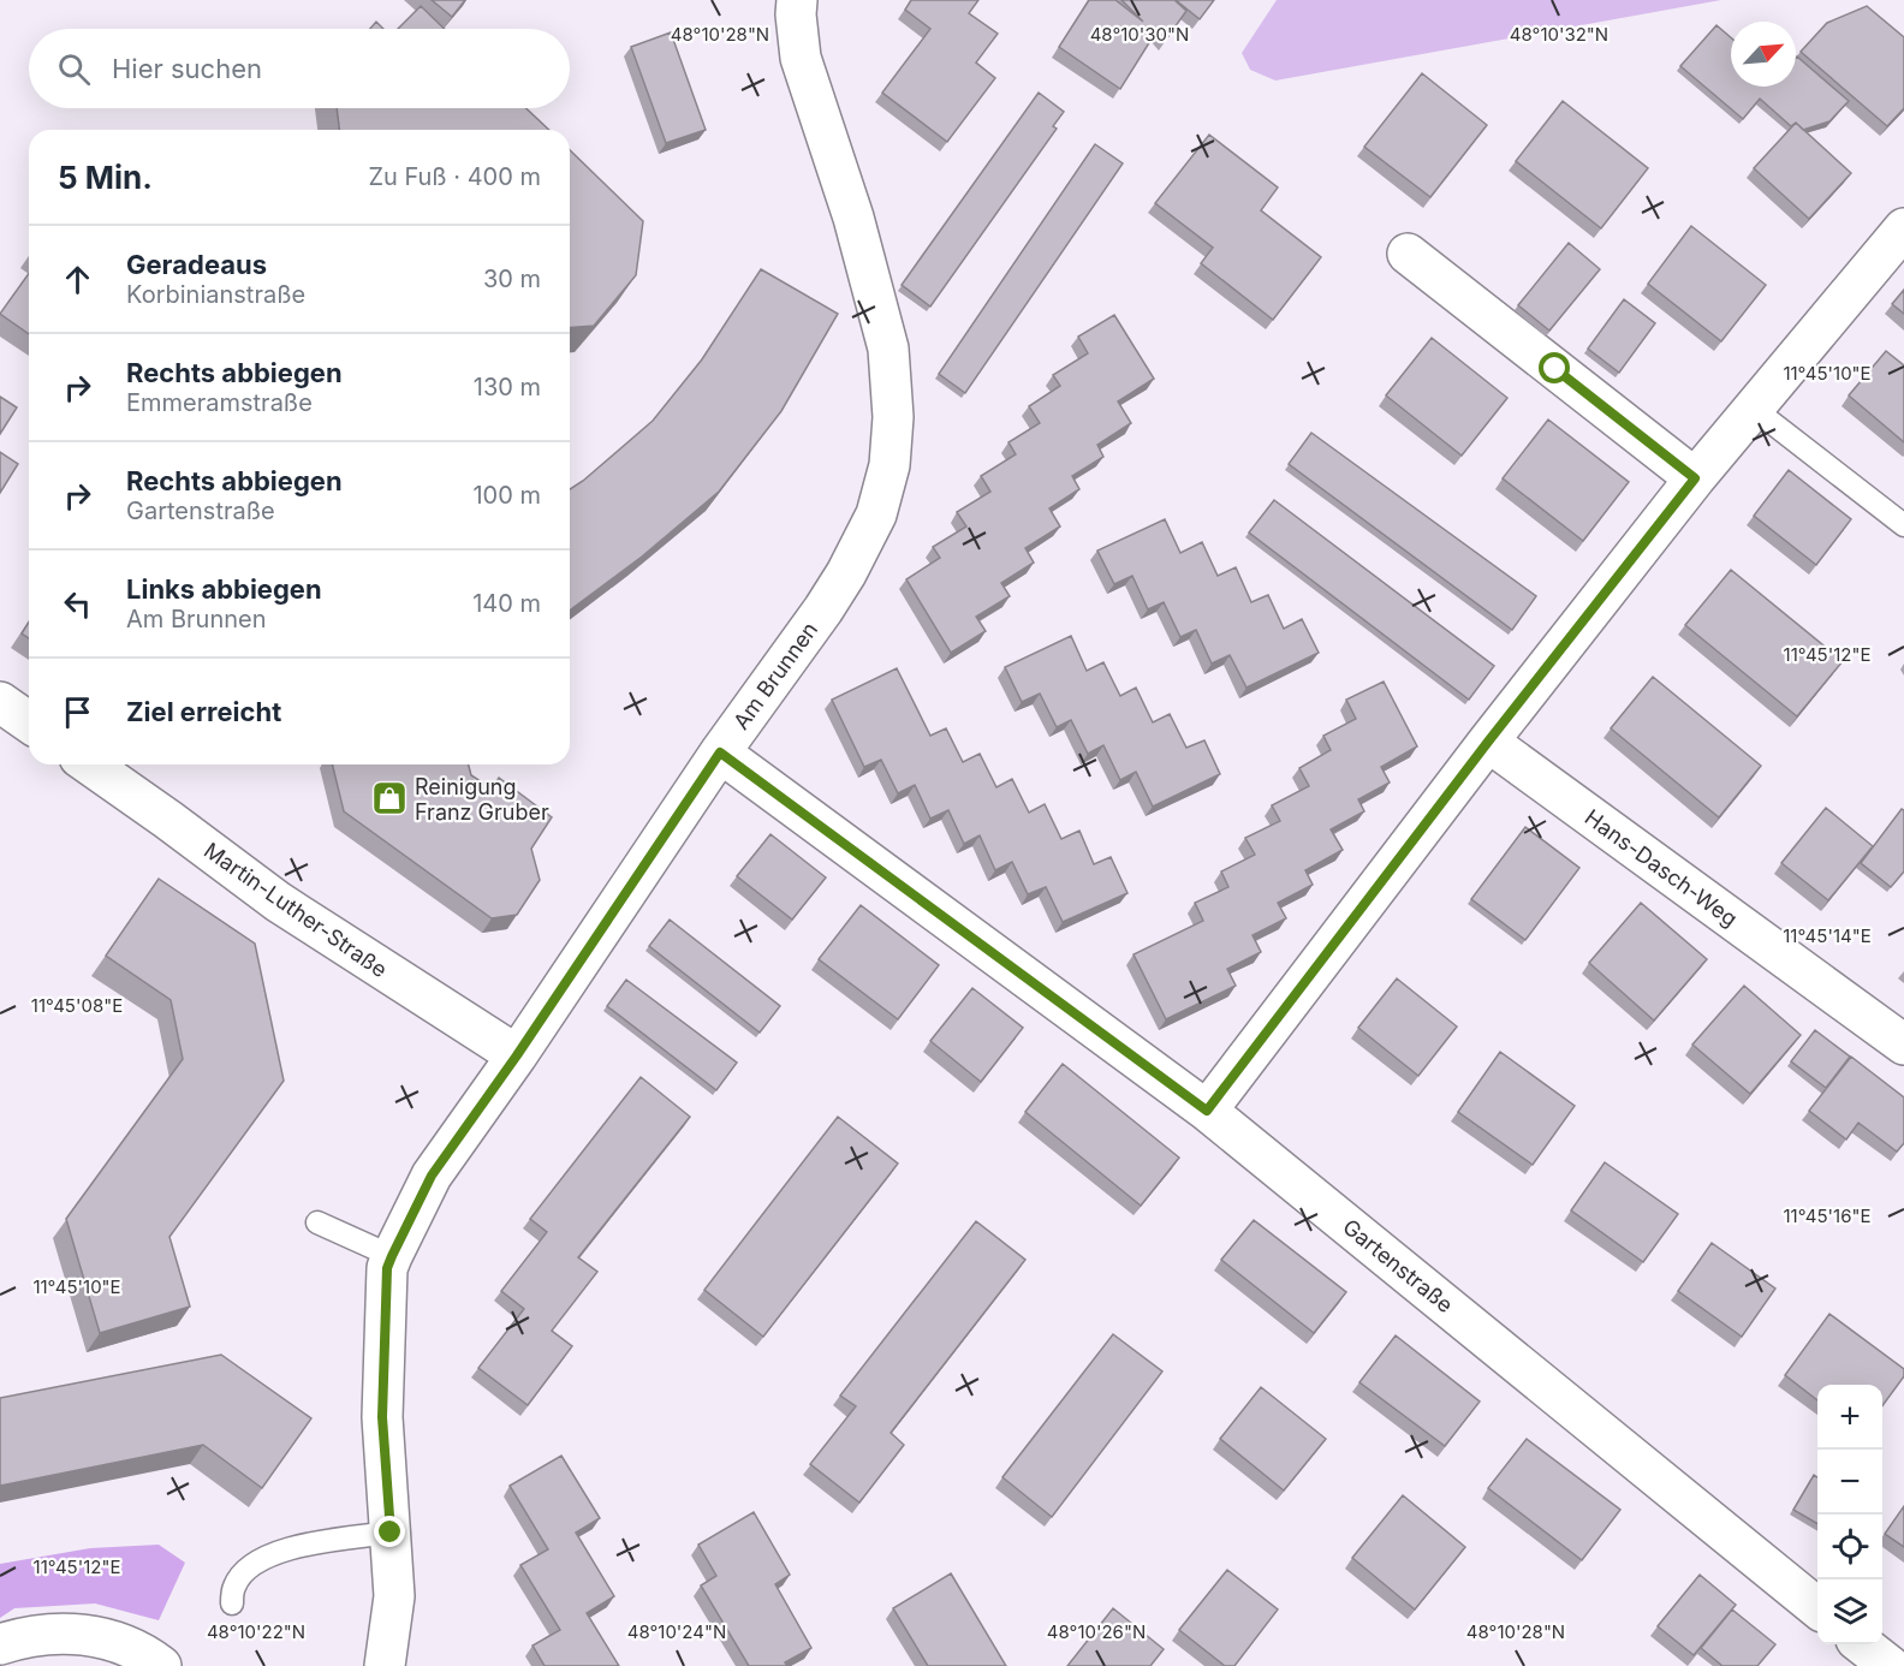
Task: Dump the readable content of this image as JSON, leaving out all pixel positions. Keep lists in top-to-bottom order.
{
  "streets": {
    "street": [
      "Am Brunnen",
      "Hans-Dasch-Weg",
      "Martin-Luther-Straße",
      "Gartenstraße"
    ]
  },
  "crossings": [
    ["Am Brunnen", "Martin-Luther-Straße"],
    ["Am Brunnen", "Gartenstraße"]
  ],
  "places": {
    "shop": ["Reinigung Franz Gruber"]
  },
  "north": "top right",
  "page": {
    "search": "Hier suchen",
    "heading": ["5 Min.", "Zu Fuß · 400 m"],
    "list": [
      ["Geradeaus", "Korbinianstraße", "30 m"],
      ["Rechts abbiegen", "Emmeramstraße", "130 m"],
      ["Rechts abbiegen", "Gartenstraße", "100 m"],
      ["Links abbiegen", "Am Brunnen", "140 m"],
      "Ziel erreicht"
    ],
    "map_buttons": ["+", "−"]
  },
  "coordinates": [
    "48°10'32\"N",
    "48°10'28\"N",
    "48°10'30\"N",
    "11°45'10\"E",
    "11°45'12\"E",
    "11°45'14\"E",
    "11°45'08\"E",
    "11°45'16\"E",
    "48°10'22\"N",
    "48°10'24\"N",
    "48°10'26\"N"
  ]
}
